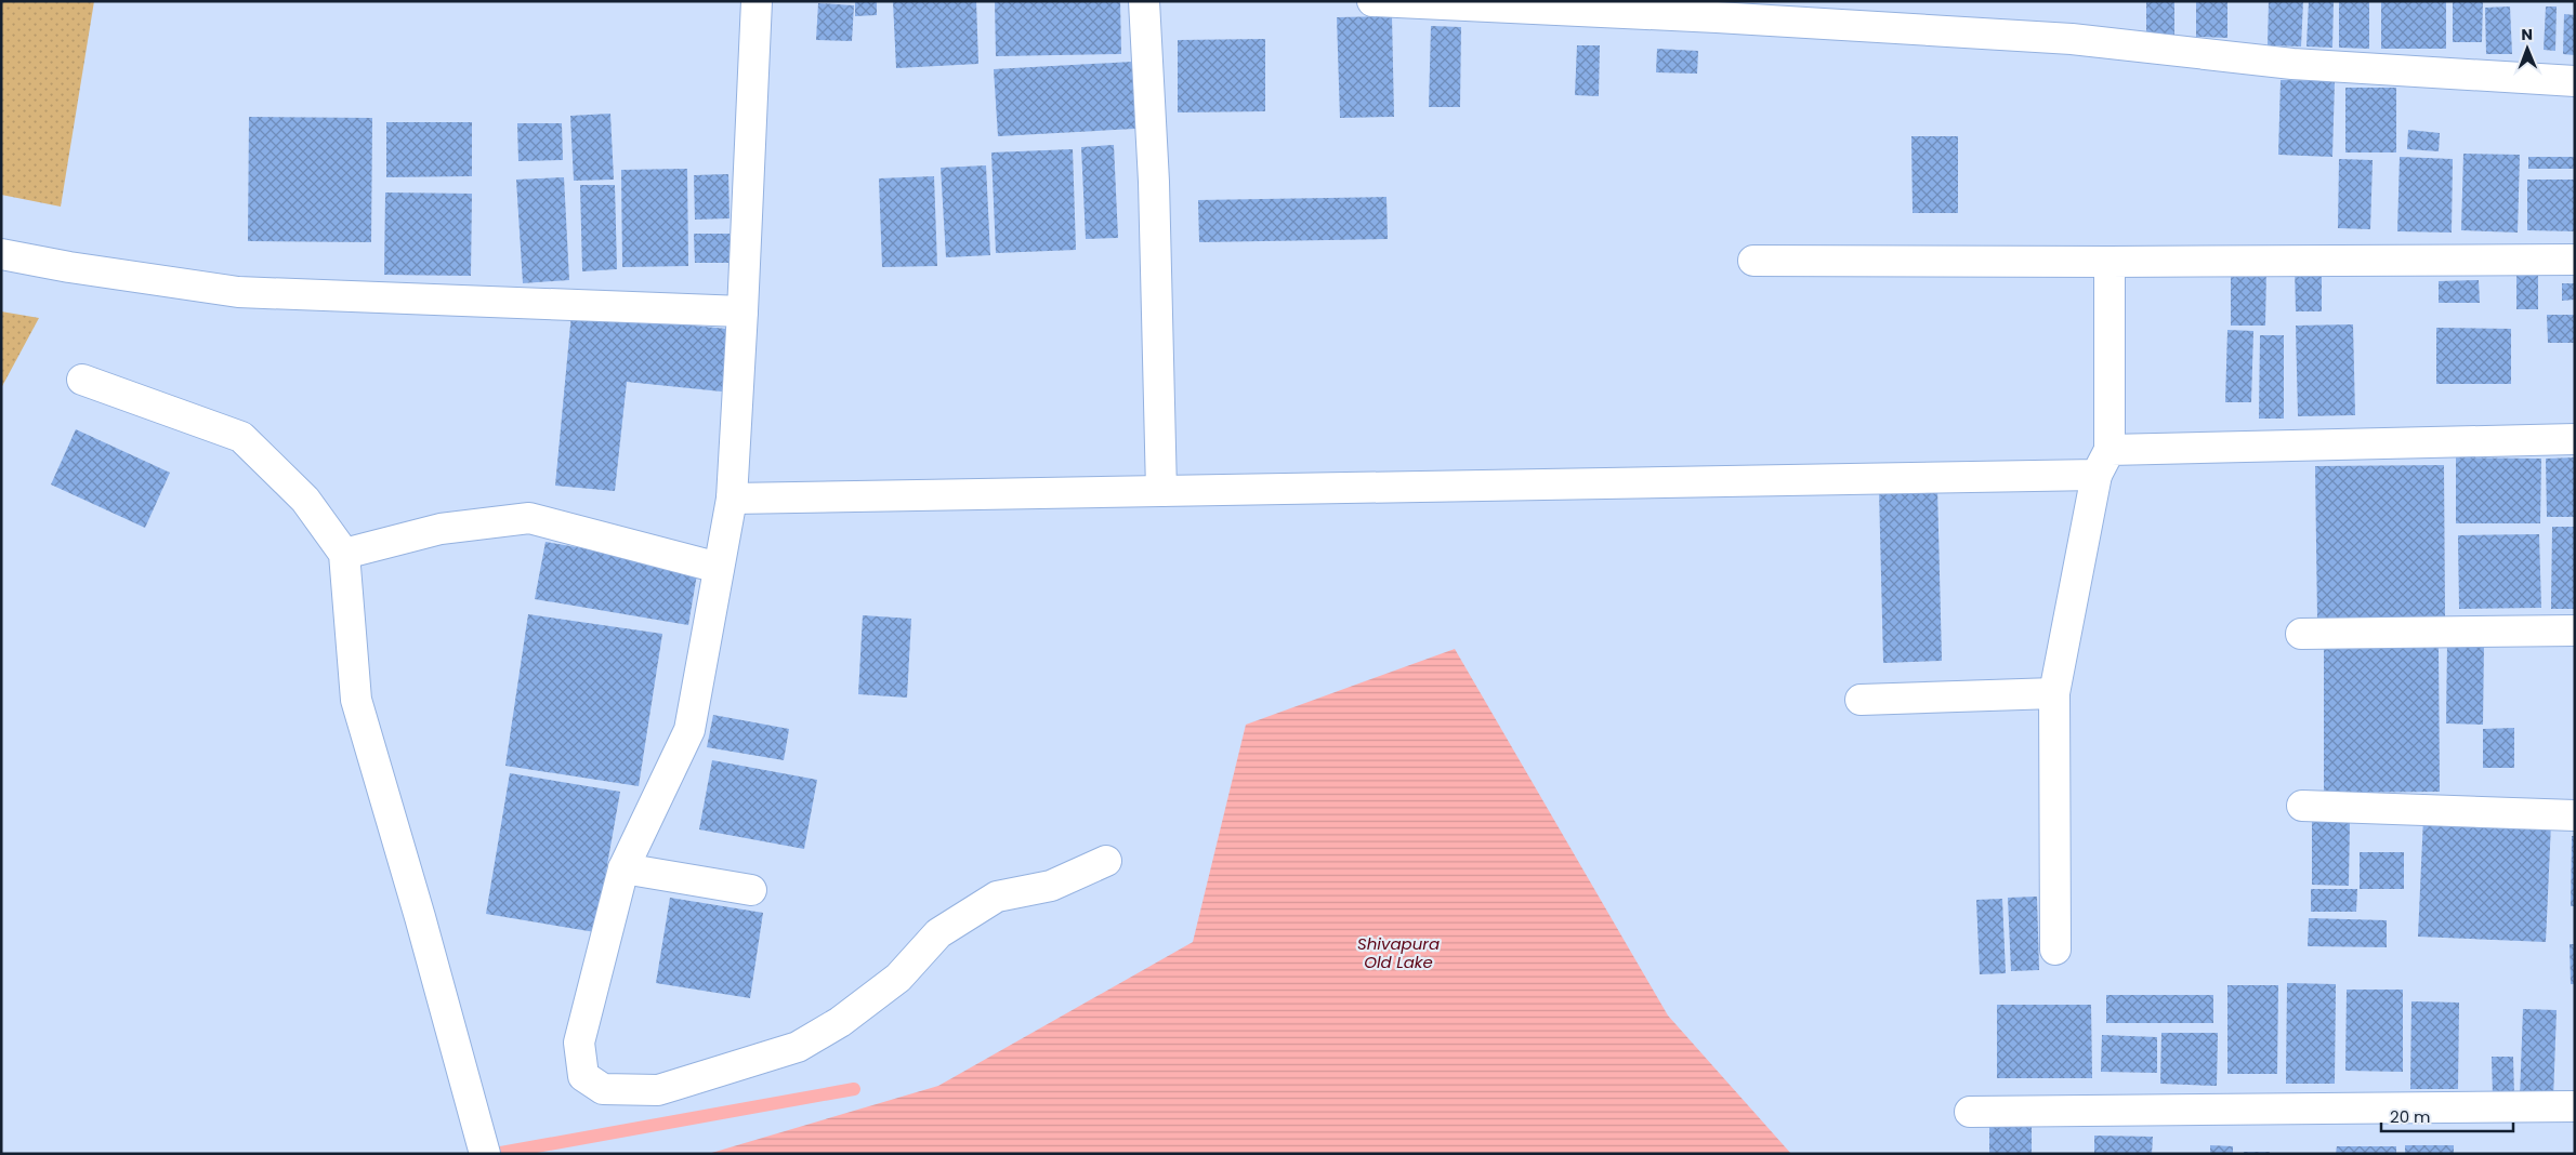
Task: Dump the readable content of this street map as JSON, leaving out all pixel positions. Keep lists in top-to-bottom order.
{
  "water": ["Shivapura Old Lake"],
  "scale_bar": "20 m",
  "north": "top"
}
